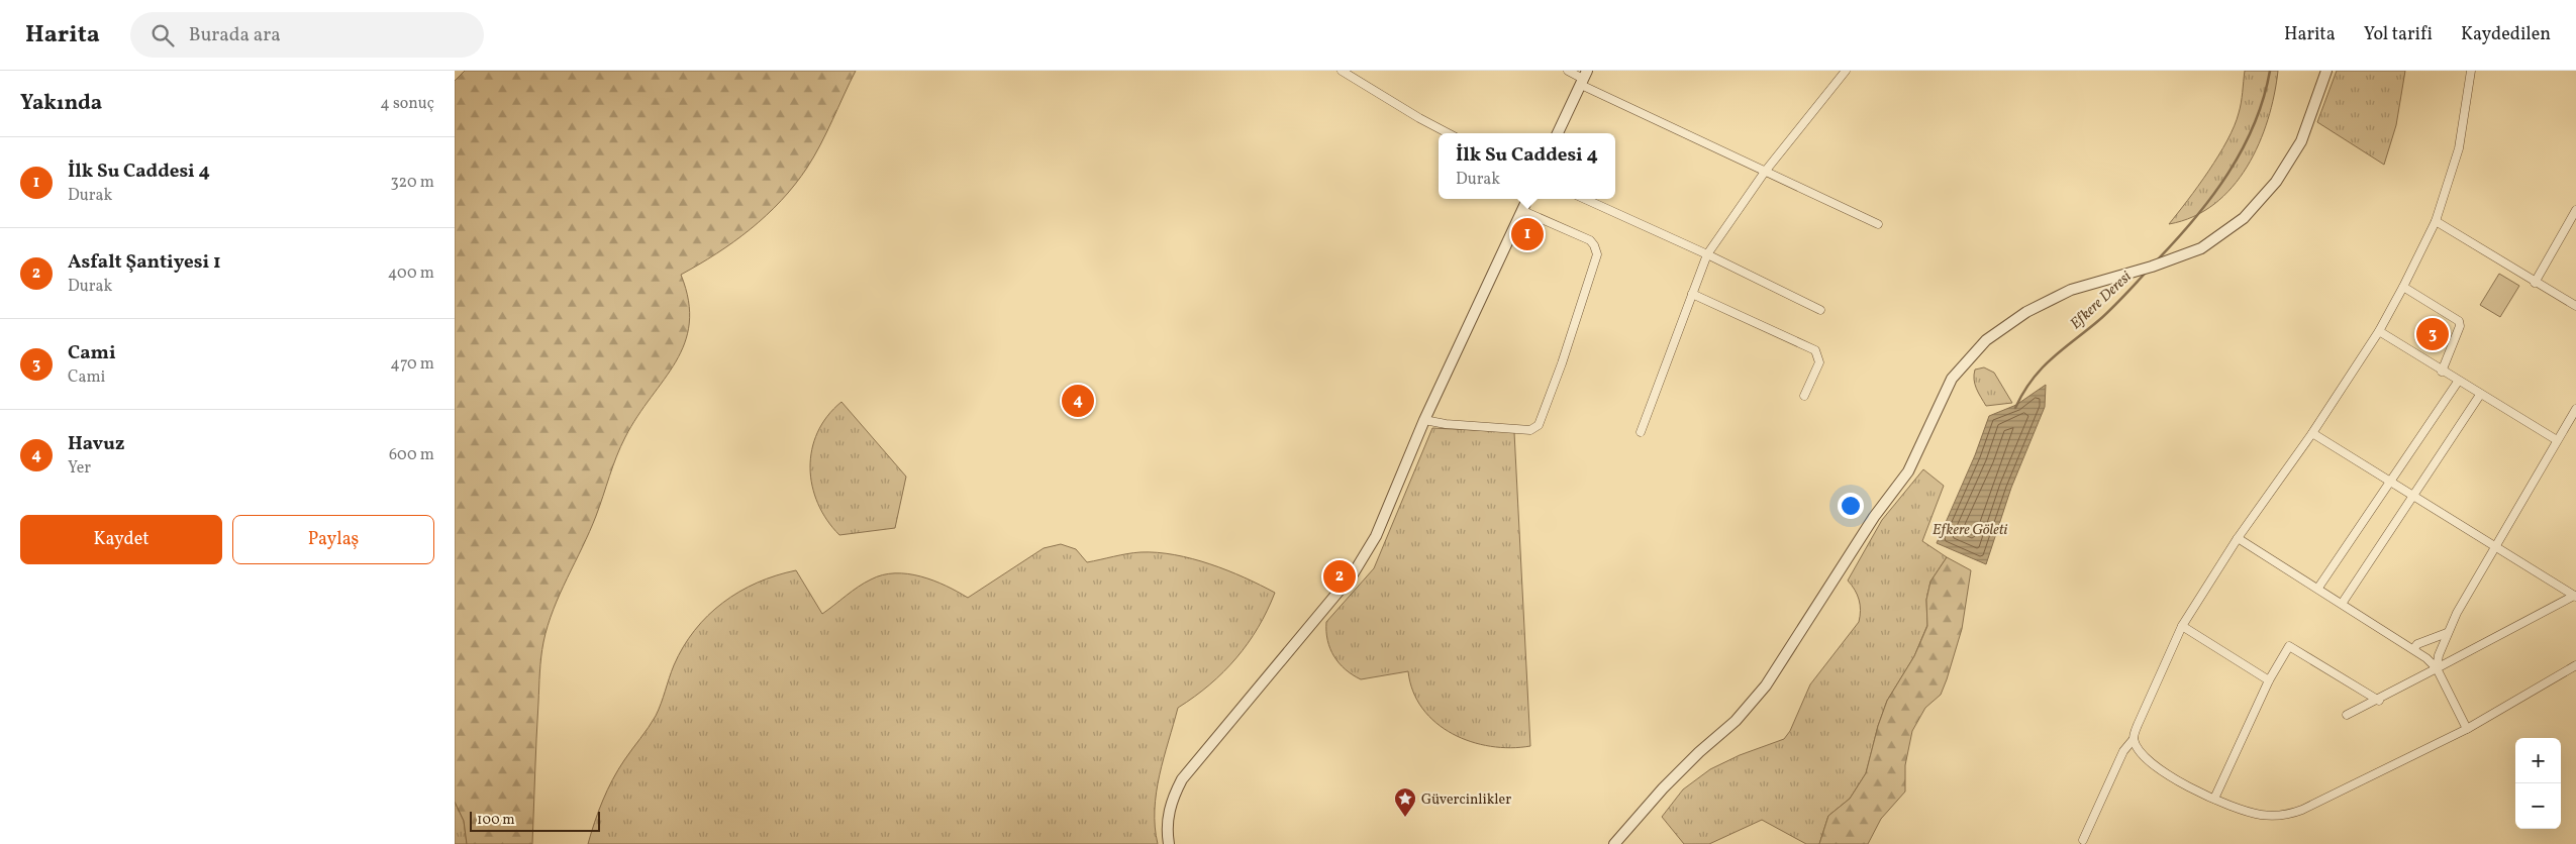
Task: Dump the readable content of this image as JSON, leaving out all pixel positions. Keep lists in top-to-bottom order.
{
  "water": ["Efkere Deresi", "Efkere Göleti"],
  "places": {
    "place": ["Güvercinlikler"]
  },
  "scale_bar": "100 m",
  "page": {
    "header": "Harita",
    "search": "Burada ara",
    "nav": ["Harita", "Yol tarifi", "Kaydedilen"],
    "heading": ["Yakında", "4 sonuç"],
    "popup": ["İlk Su Caddesi 4", "Durak"],
    "list": [
      {
        "mark": "1",
        "name": "İlk Su Caddesi 4",
        "note": "Durak",
        "value": "320 m"
      },
      {
        "mark": "2",
        "name": "Asfalt Şantiyesi 1",
        "note": "Durak",
        "value": "400 m"
      },
      {
        "mark": "3",
        "name": "Cami",
        "note": "Cami",
        "value": "470 m"
      },
      {
        "mark": "4",
        "name": "Havuz",
        "note": "Yer",
        "value": "600 m"
      }
    ],
    "pins": [
      "1",
      "3",
      "4",
      "2"
    ],
    "buttons": ["Kaydet", "Paylaş"],
    "map_buttons": ["+", "−"],
    "scale": "100 m"
  }
}
